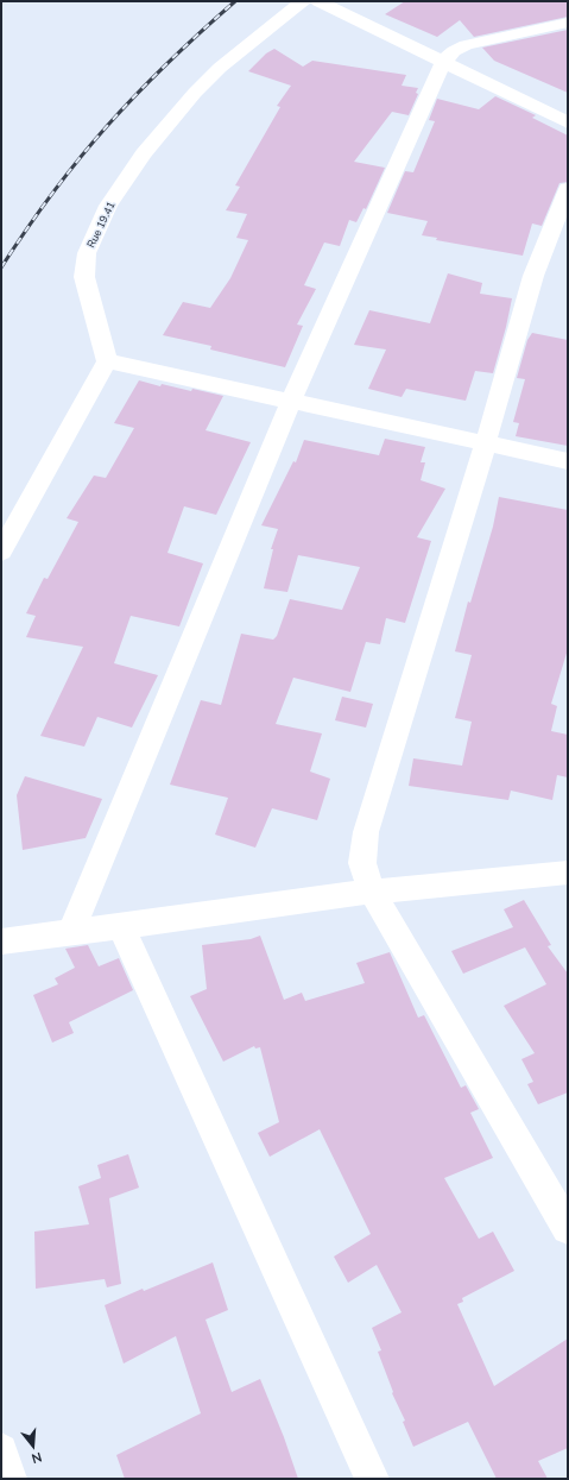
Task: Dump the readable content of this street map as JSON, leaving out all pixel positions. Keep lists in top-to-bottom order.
{
  "streets": {
    "street": ["Rue 19.41"]
  },
  "north": "bottom"
}
